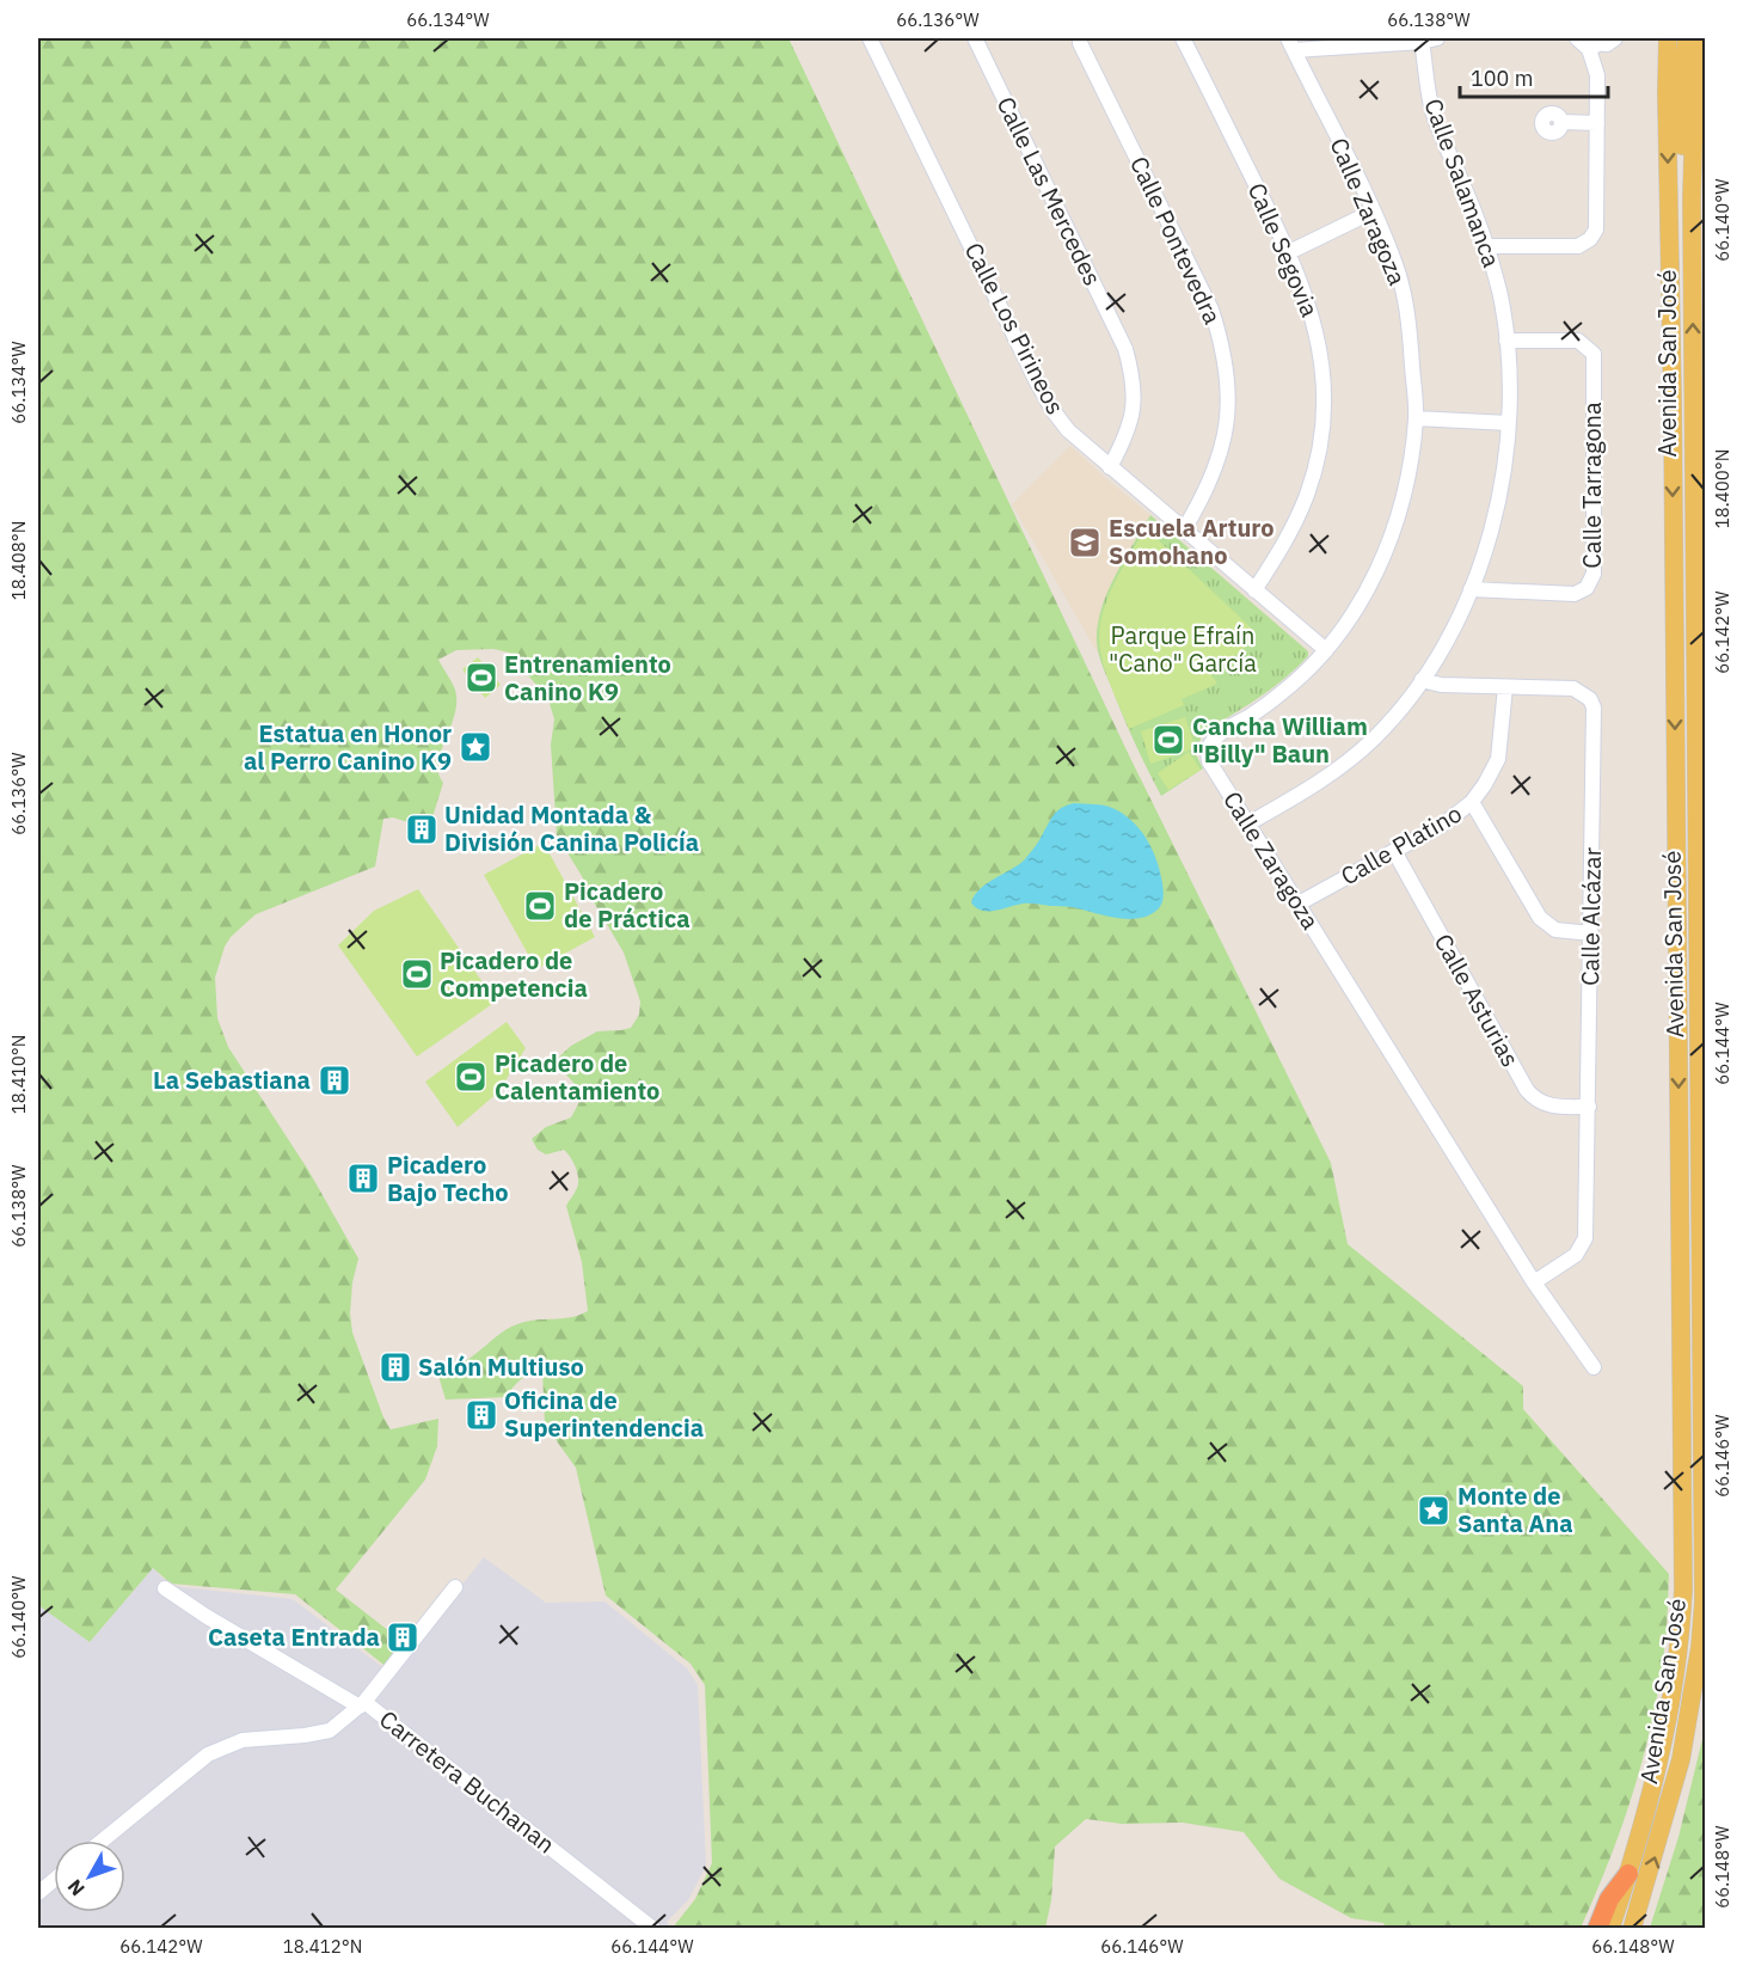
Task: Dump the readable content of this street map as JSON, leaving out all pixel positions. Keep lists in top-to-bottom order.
{
  "streets": {
    "main road": ["Avenida San José"],
    "street": [
      "Calle Salamanca",
      "Calle Las Mercedes",
      "Calle Zaragoza",
      "Calle Pontevedra",
      "Calle Segovia",
      "Calle Los Pirineos",
      "Calle Tarragona",
      "Calle Platino",
      "Calle Alcázar",
      "Calle Asturias",
      "Carretera Buchanan"
    ]
  },
  "crossings": [
    ["Calle Salamanca", "Calle Zaragoza"],
    ["Calle Salamanca", "Calle Tarragona"],
    ["Calle Salamanca", "Calle Alcázar"],
    ["Calle Las Mercedes", "Calle Los Pirineos"],
    ["Calle Zaragoza", "Calle Los Pirineos"],
    ["Calle Zaragoza", "Calle Platino"],
    ["Calle Zaragoza", "Calle Alcázar"],
    ["Calle Pontevedra", "Calle Los Pirineos"],
    ["Calle Segovia", "Calle Los Pirineos"],
    ["Calle Platino", "Calle Alcázar"],
    ["Calle Platino", "Calle Asturias"],
    ["Calle Alcázar", "Calle Asturias"]
  ],
  "parks": ["Parque Efraín \"Cano\" García"],
  "places": {
    "school or university": ["Escuela Arturo Somohano"],
    "sports": [
      "Entrenamiento Canino K9",
      "Cancha William \"Billy\" Baun",
      "Picadero de Práctica",
      "Picadero de Competencia",
      "Picadero de Calentamiento"
    ],
    "place": ["Estatua en Honor al Perro Canino K9", "Monte de Santa Ana"],
    "building": [
      "Unidad Montada & División Canina Policía",
      "La Sebastiana",
      "Picadero Bajo Techo",
      "Salón Multiuso",
      "Oficina de Superintendencia",
      "Caseta Entrada"
    ]
  },
  "scale_bar": "100 m",
  "north": "bottom left",
  "coordinates": [
    "66.134°W",
    "66.136°W",
    "66.138°W",
    "66.140°W",
    "18.400°N",
    "18.408°N",
    "66.142°W",
    "66.144°W",
    "18.410°N",
    "66.146°W",
    "66.148°W",
    "18.412°N"
  ]
}
